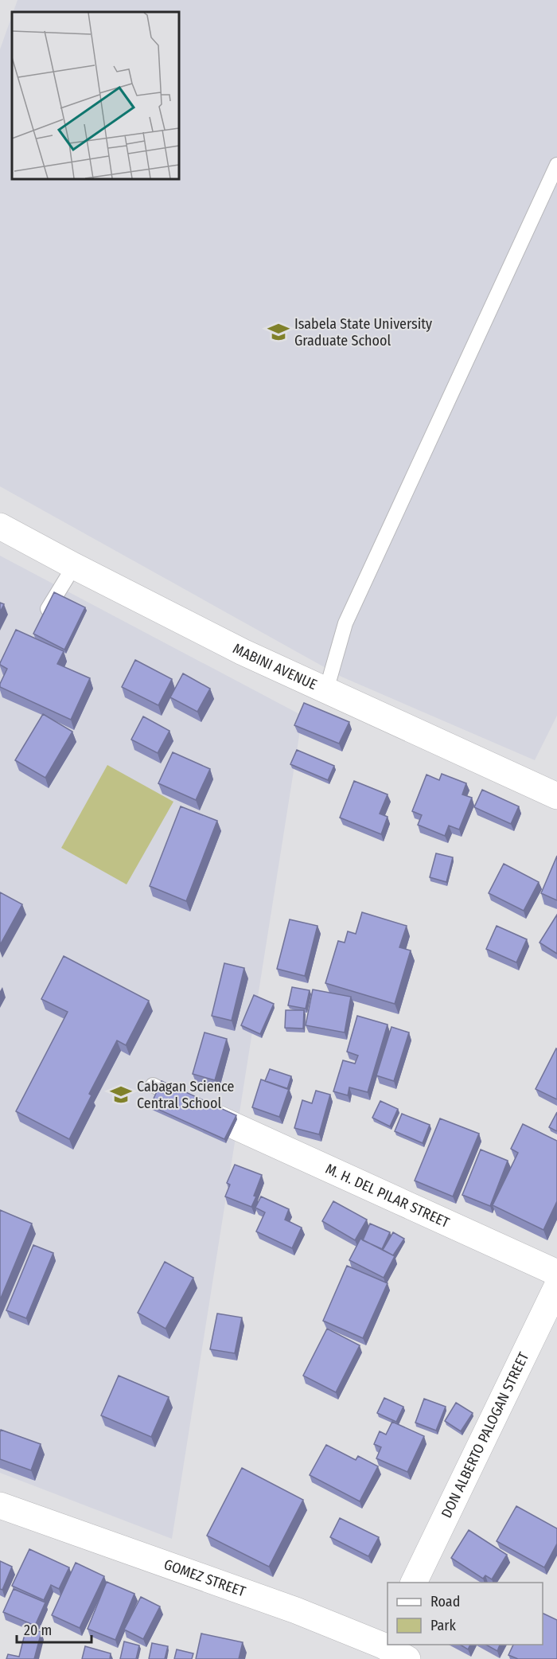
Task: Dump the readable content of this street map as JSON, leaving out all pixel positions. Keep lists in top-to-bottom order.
{
  "streets": {
    "street": [
      "MABINI AVENUE",
      "M. H. DEL PILAR STREET",
      "DON ALBERTO PALOGAN STREET",
      "GOMEZ STREET"
    ]
  },
  "places": {
    "school or university": ["Isabela State University Graduate School", "Cabagan Science Central School"]
  },
  "legend": ["Road", "Park"],
  "scale_bar": "20 m"
}
